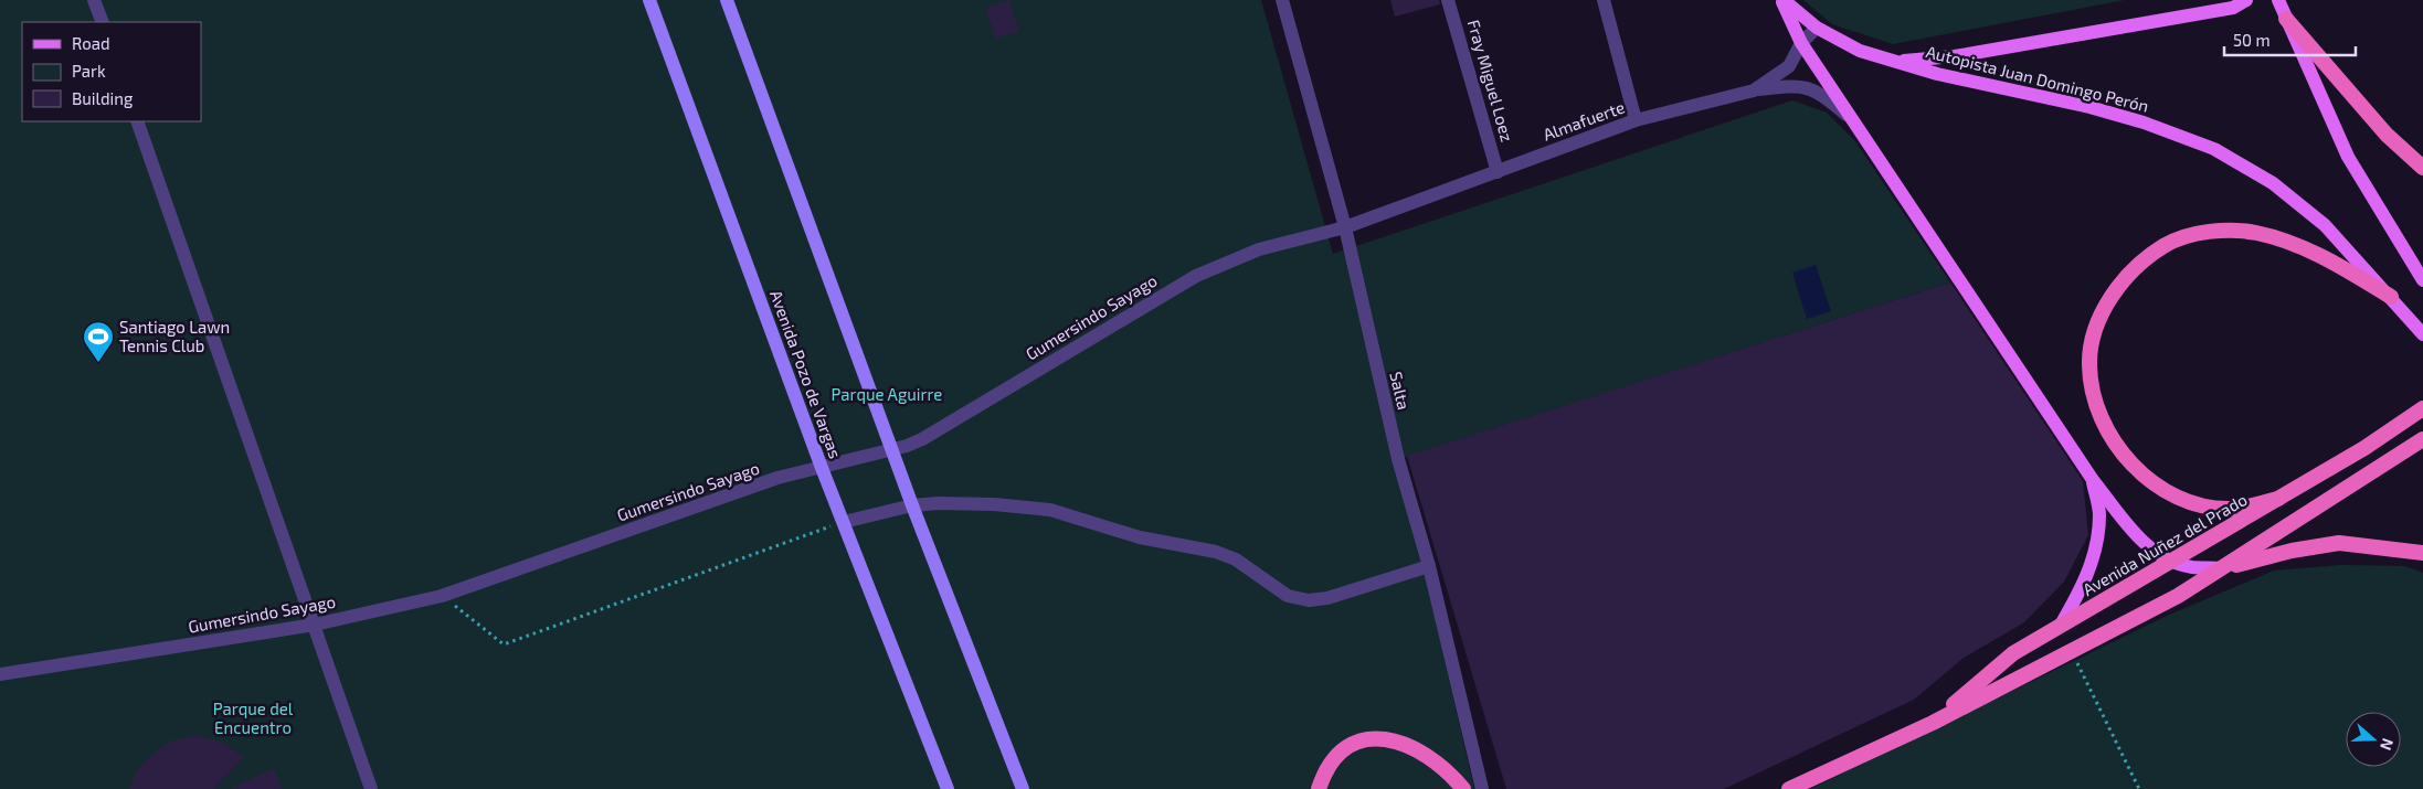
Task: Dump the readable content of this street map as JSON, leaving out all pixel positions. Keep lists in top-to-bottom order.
{
  "streets": {
    "highway": ["Avenida Nuñez del Prado"],
    "main road": ["Autopista Juan Domingo Perón", "Avenida Pozo de Vargas"],
    "street": [
      "Fray Miguel Loez",
      "Almafuerte",
      "Gumersindo Sayago",
      "Salta"
    ]
  },
  "crossings": [
    ["Autopista Juan Domingo Perón", "Almafuerte"],
    ["Fray Miguel Loez", "Almafuerte"],
    ["Almafuerte", "Gumersindo Sayago"],
    ["Almafuerte", "Salta"],
    ["Gumersindo Sayago", "Avenida Pozo de Vargas"],
    ["Gumersindo Sayago", "Salta"]
  ],
  "parks": ["Parque Aguirre", "Parque del Encuentro"],
  "places": {
    "sports": ["Santiago Lawn Tennis Club"]
  },
  "legend": ["Road", "Park", "Building"],
  "scale_bar": "50 m",
  "north": "right"
}
